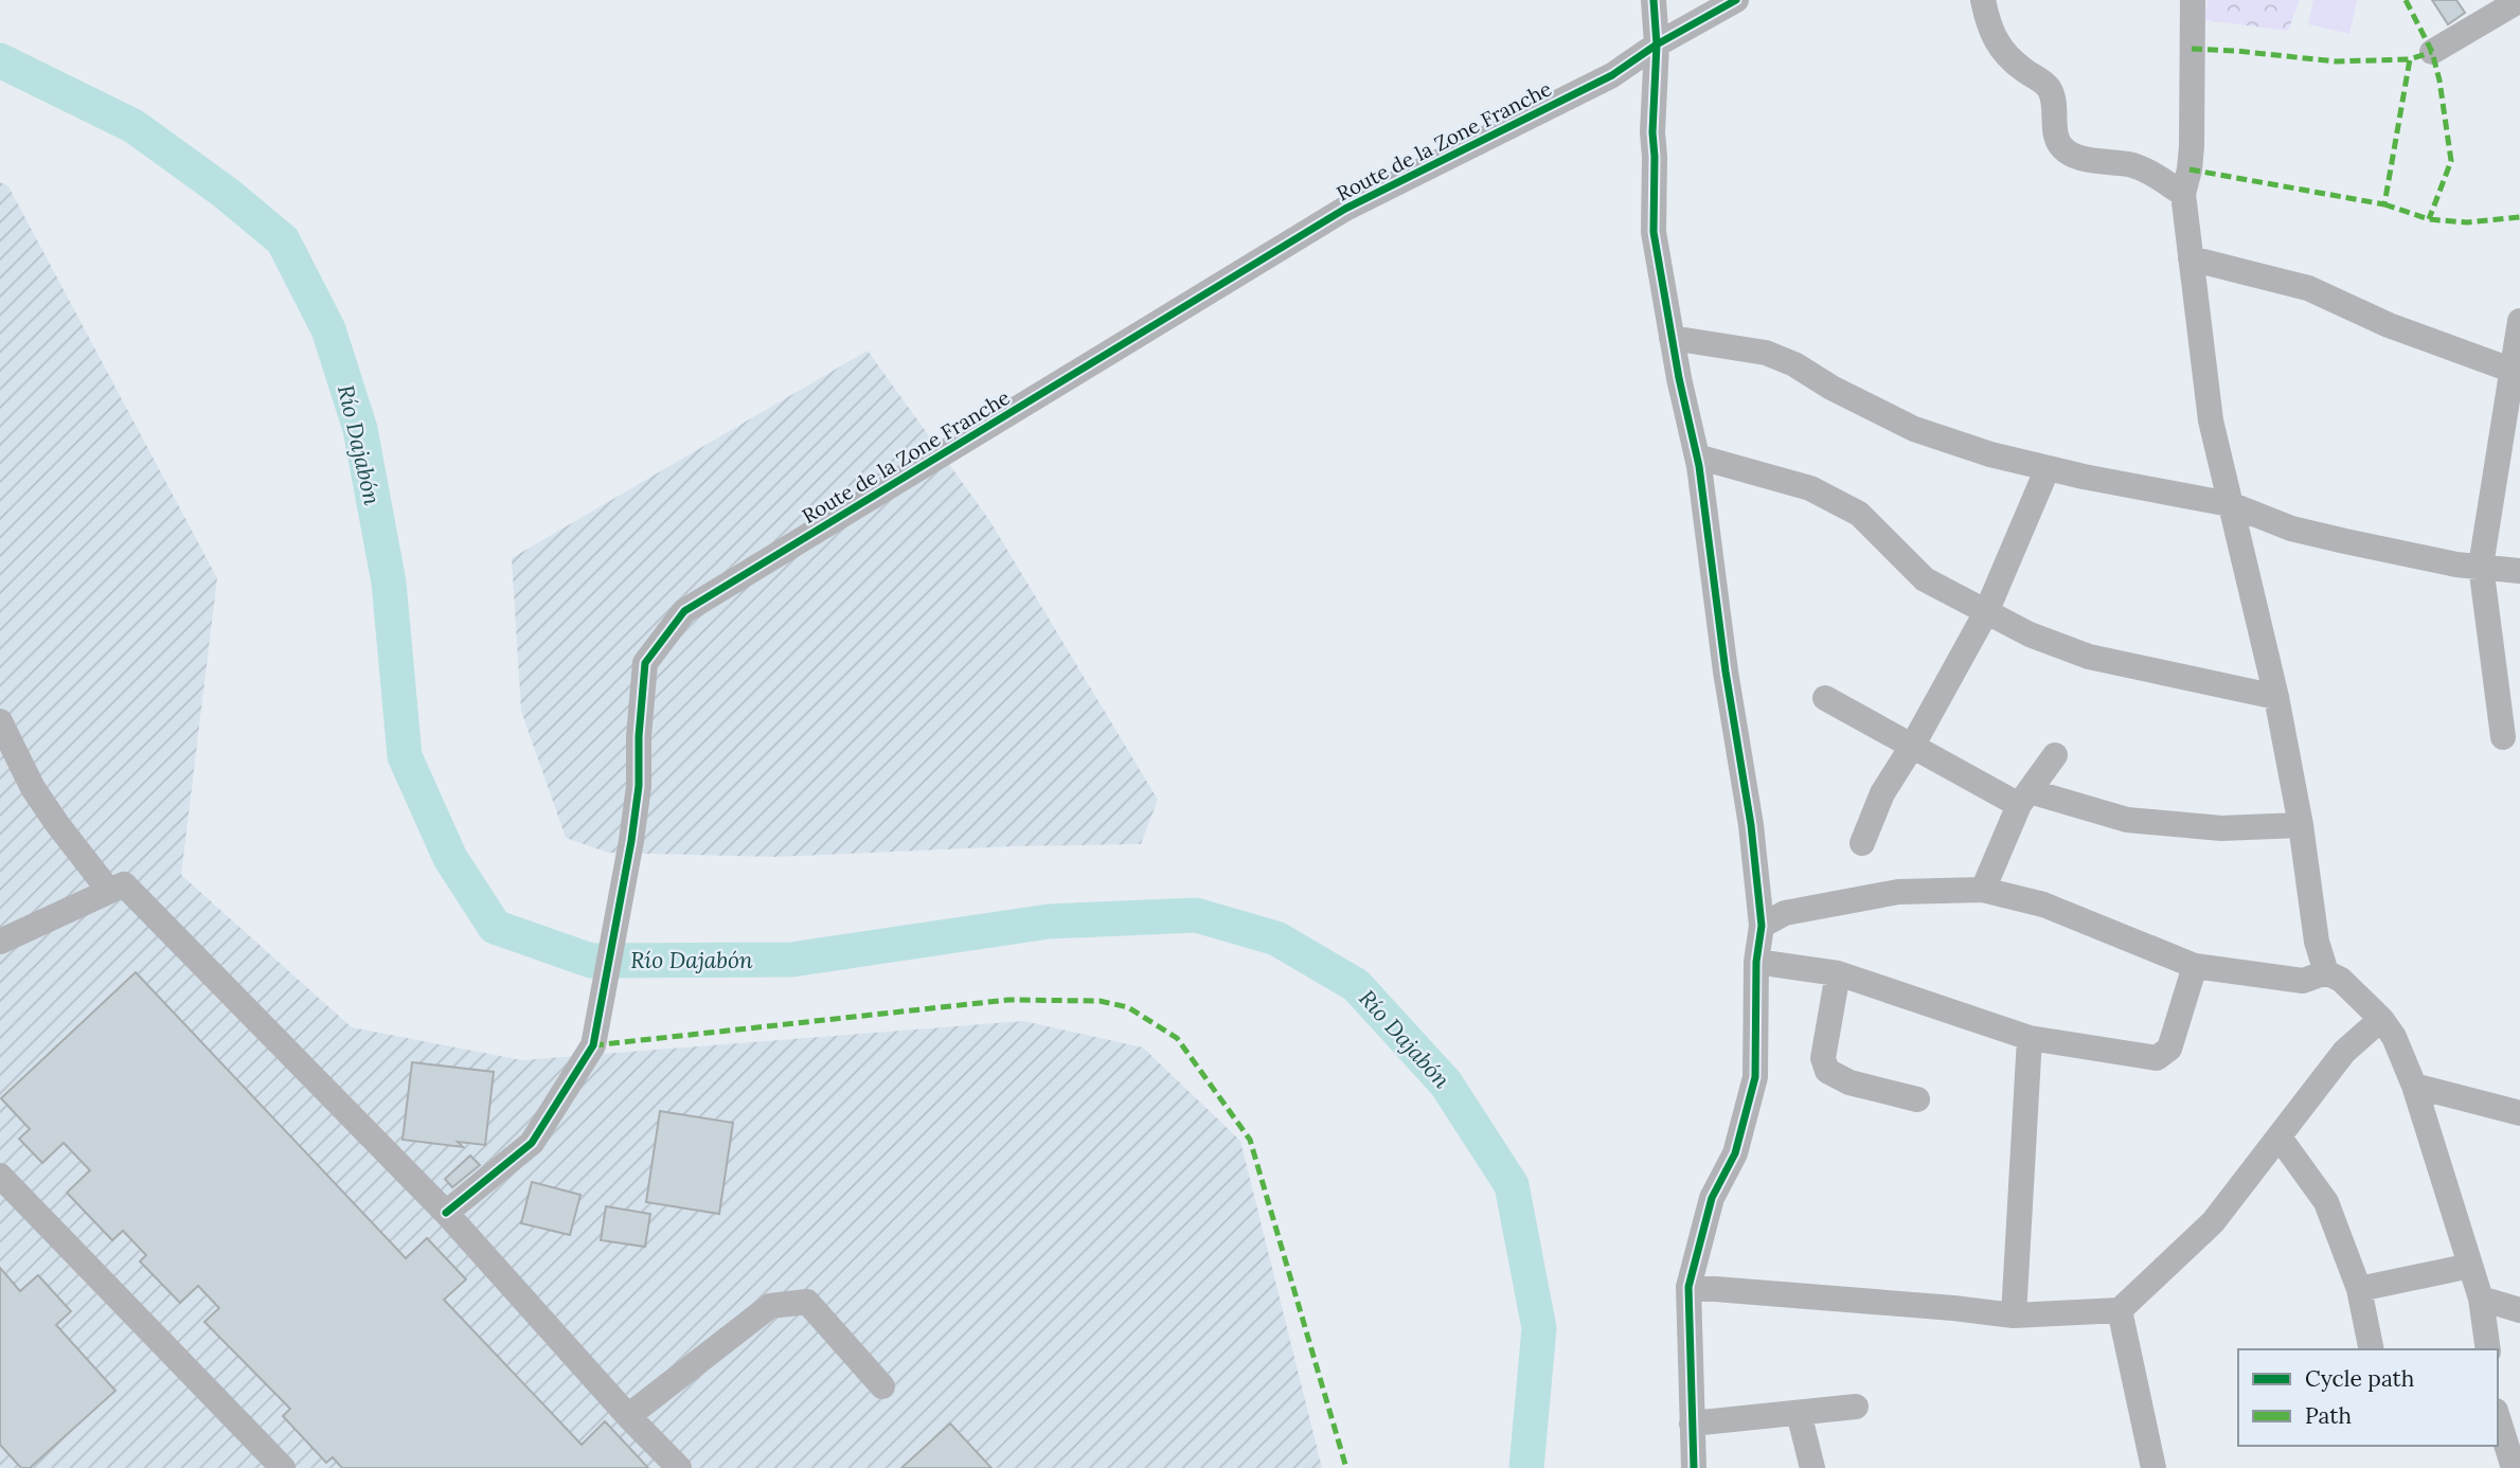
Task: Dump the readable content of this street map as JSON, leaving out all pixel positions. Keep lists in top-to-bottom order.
{
  "streets": {
    "street": ["Route de la Zone Franche"]
  },
  "water": ["Río Dajabón"],
  "legend": ["Cycle path", "Path"]
}
